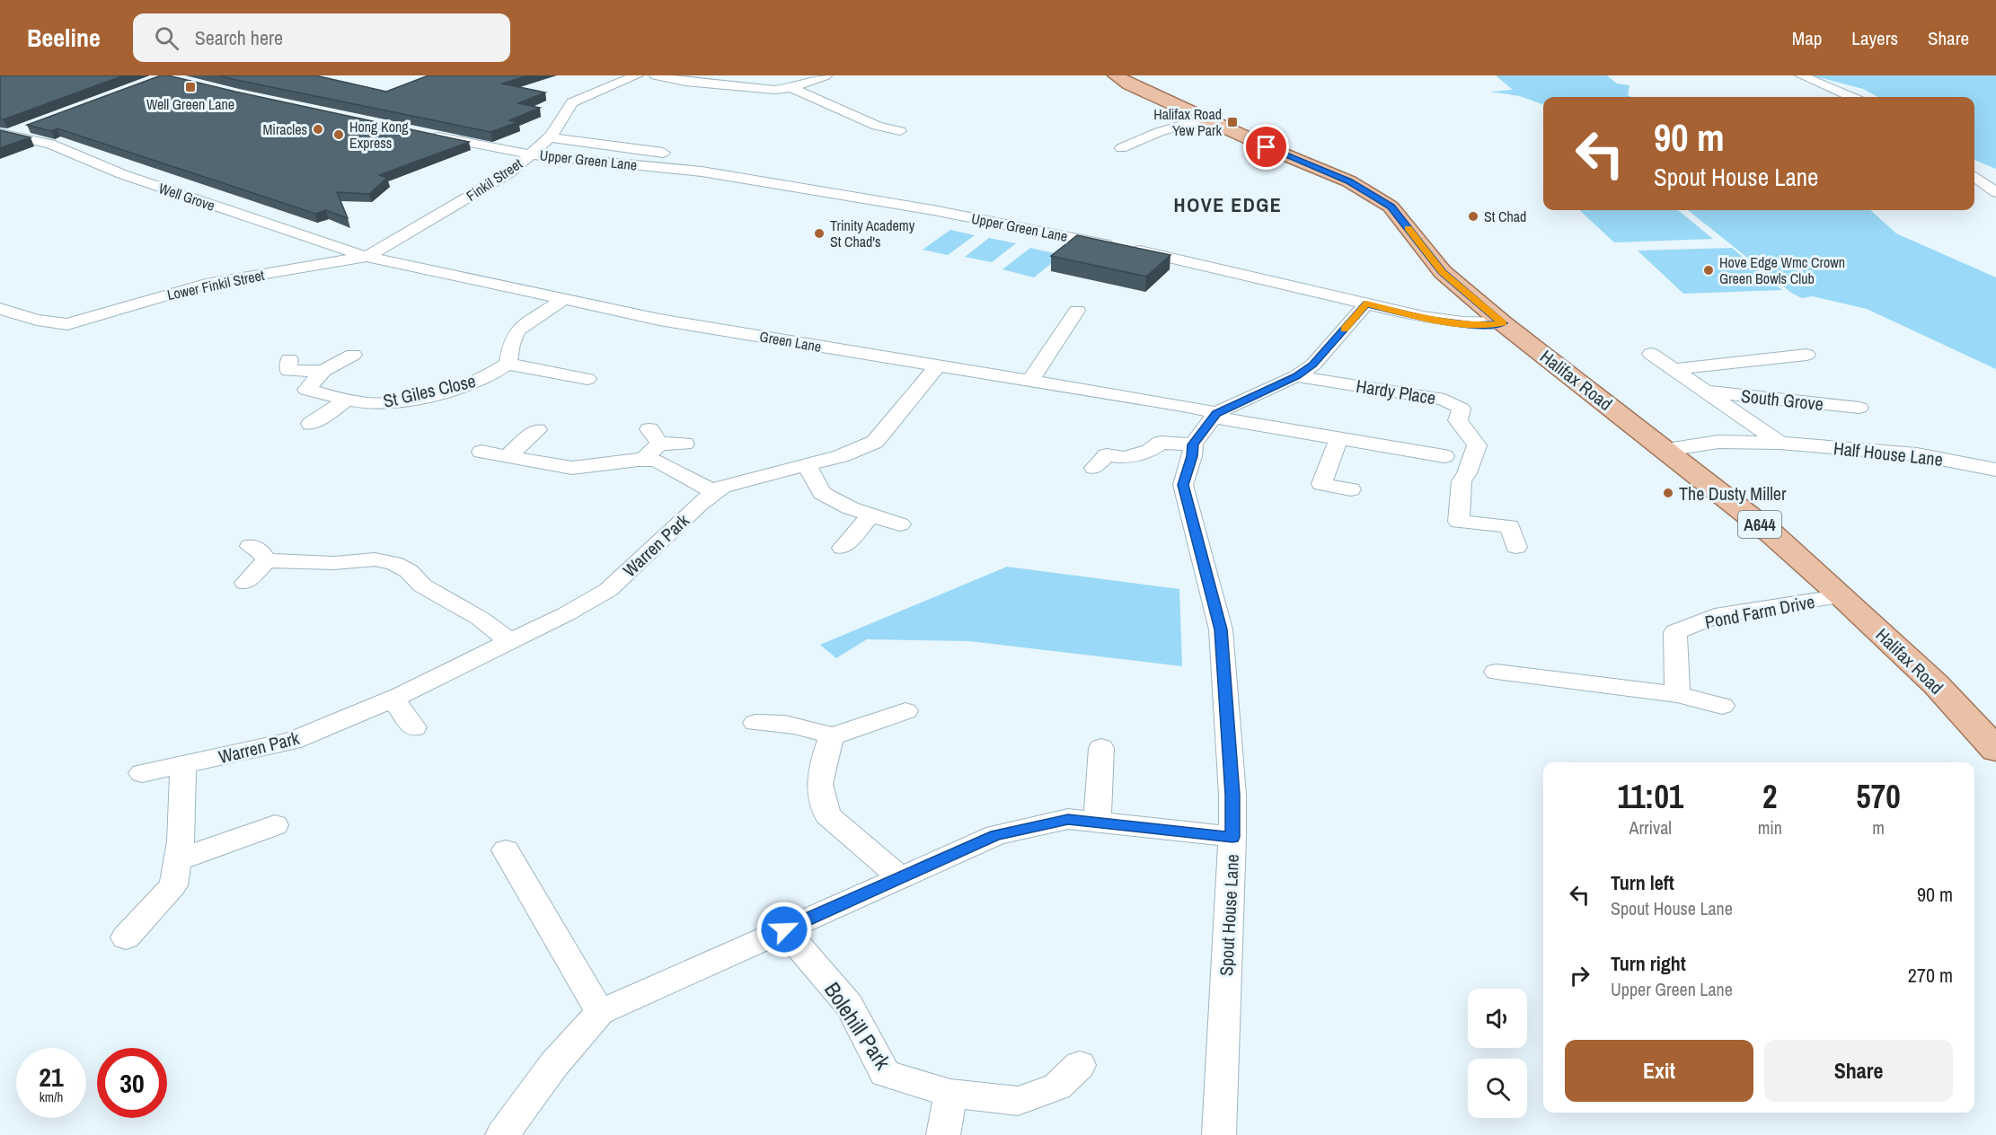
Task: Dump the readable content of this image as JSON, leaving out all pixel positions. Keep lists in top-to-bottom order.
{
  "streets": {
    "main road": ["Halifax Road", "A644"],
    "street": [
      "Upper Green Lane",
      "Finkil Street",
      "Well Grove",
      "Lower Finkil Street",
      "Green Lane",
      "St Giles Close",
      "Hardy Place",
      "South Grove",
      "Half House Lane",
      "Warren Park",
      "Pond Farm Drive",
      "Spout House Lane",
      "Bolehill Park"
    ]
  },
  "crossings": [
    ["Upper Green Lane", "Finkil Street"],
    ["Upper Green Lane", "Halifax Road"],
    ["Upper Green Lane", "Spout House Lane"],
    ["Finkil Street", "Well Grove"],
    ["Finkil Street", "Lower Finkil Street"],
    ["Finkil Street", "Green Lane"],
    ["Well Grove", "Lower Finkil Street"],
    ["Well Grove", "Green Lane"],
    ["Lower Finkil Street", "Green Lane"],
    ["Green Lane", "Warren Park"],
    ["Green Lane", "Spout House Lane"],
    ["Halifax Road", "Half House Lane"],
    ["Halifax Road", "Pond Farm Drive"],
    ["Hardy Place", "Spout House Lane"]
  ],
  "districts": ["HOVE EDGE"],
  "places": {
    "transit": ["Well Green Lane", "Halifax Road Yew Park"],
    "other": [
      "Miracles",
      "Hong Kong Express",
      "St Chad",
      "Trinity Academy St Chad's",
      "Hove Edge Wmc Crown Green Bowls Club",
      "The Dusty Miller"
    ]
  },
  "page": {
    "header": "Beeline",
    "search": "Search here",
    "nav": ["Map", "Layers", "Share"],
    "turn": ["90 m", "Spout House Lane"],
    "eta": [
      "11:01",
      "Arrival",
      "2",
      "min",
      "570",
      "m"
    ],
    "list": [
      {
        "name": "Turn left",
        "note": "Spout House Lane",
        "value": "90 m"
      },
      {
        "name": "Turn right",
        "note": "Upper Green Lane",
        "value": "270 m"
      }
    ],
    "buttons": ["Exit", "Share"],
    "speed": "21 km/h",
    "limit": "30"
  }
}
